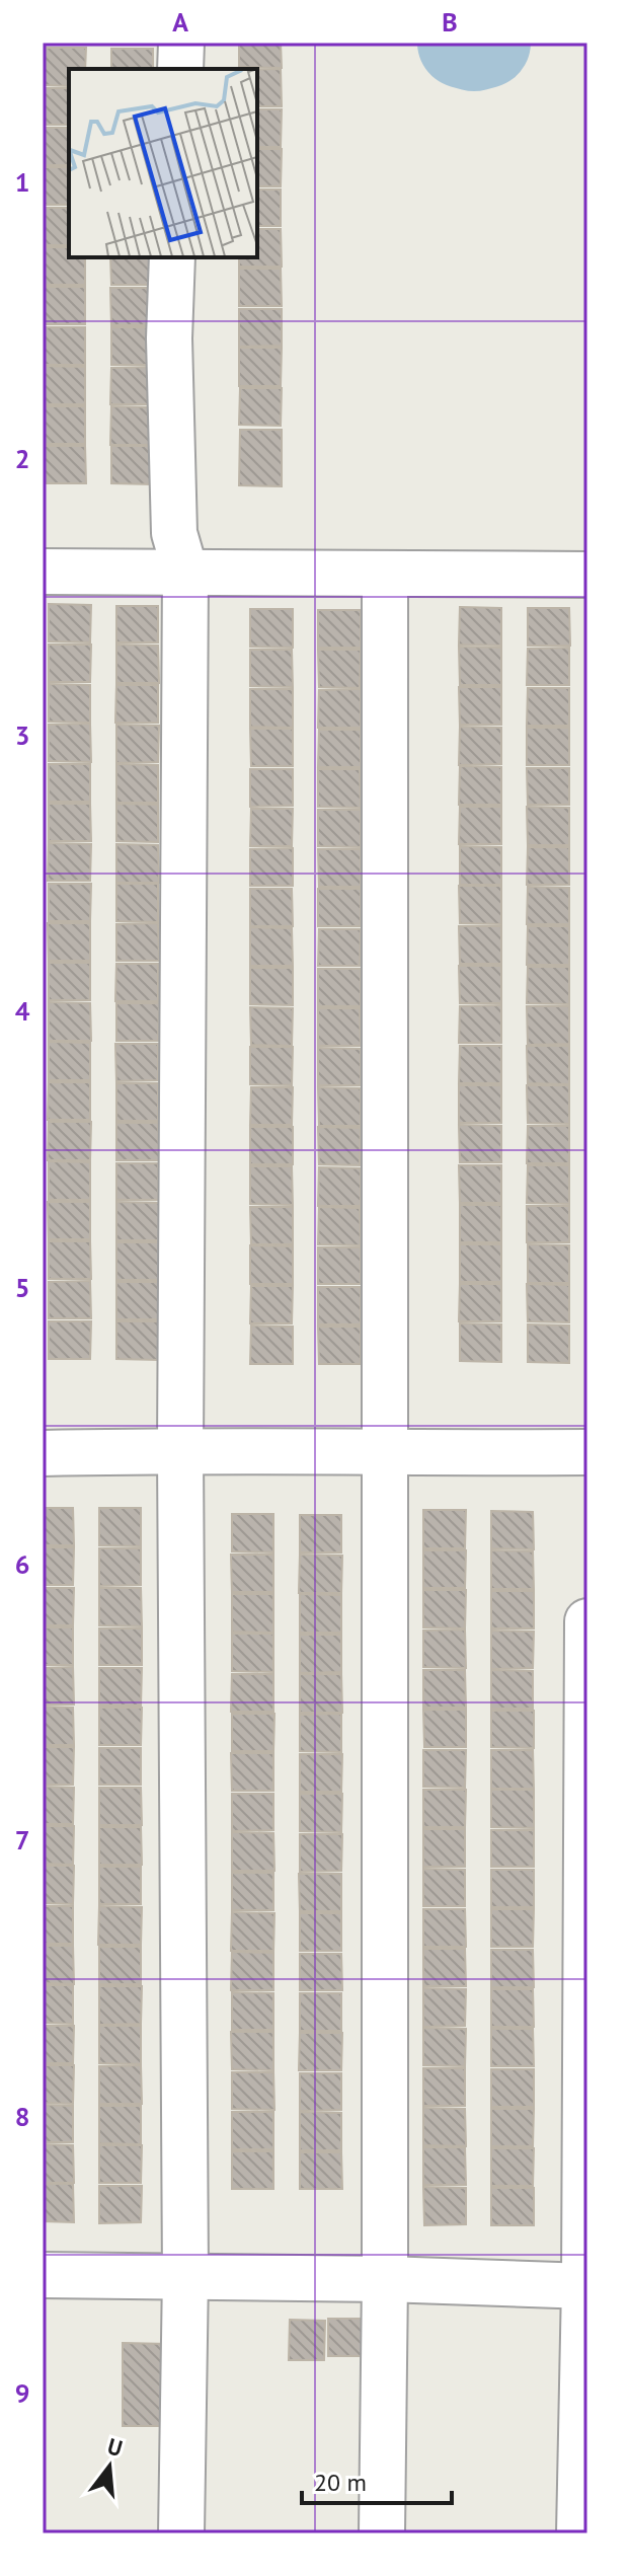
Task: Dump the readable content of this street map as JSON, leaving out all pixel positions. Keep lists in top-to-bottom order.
{
  "scale_bar": "20 m",
  "north": "top",
  "grid": {
    "columns": ["A", "B"],
    "rows": [
      "1",
      "2",
      "3",
      "4",
      "5",
      "6",
      "7",
      "8",
      "9"
    ]
  }
}
